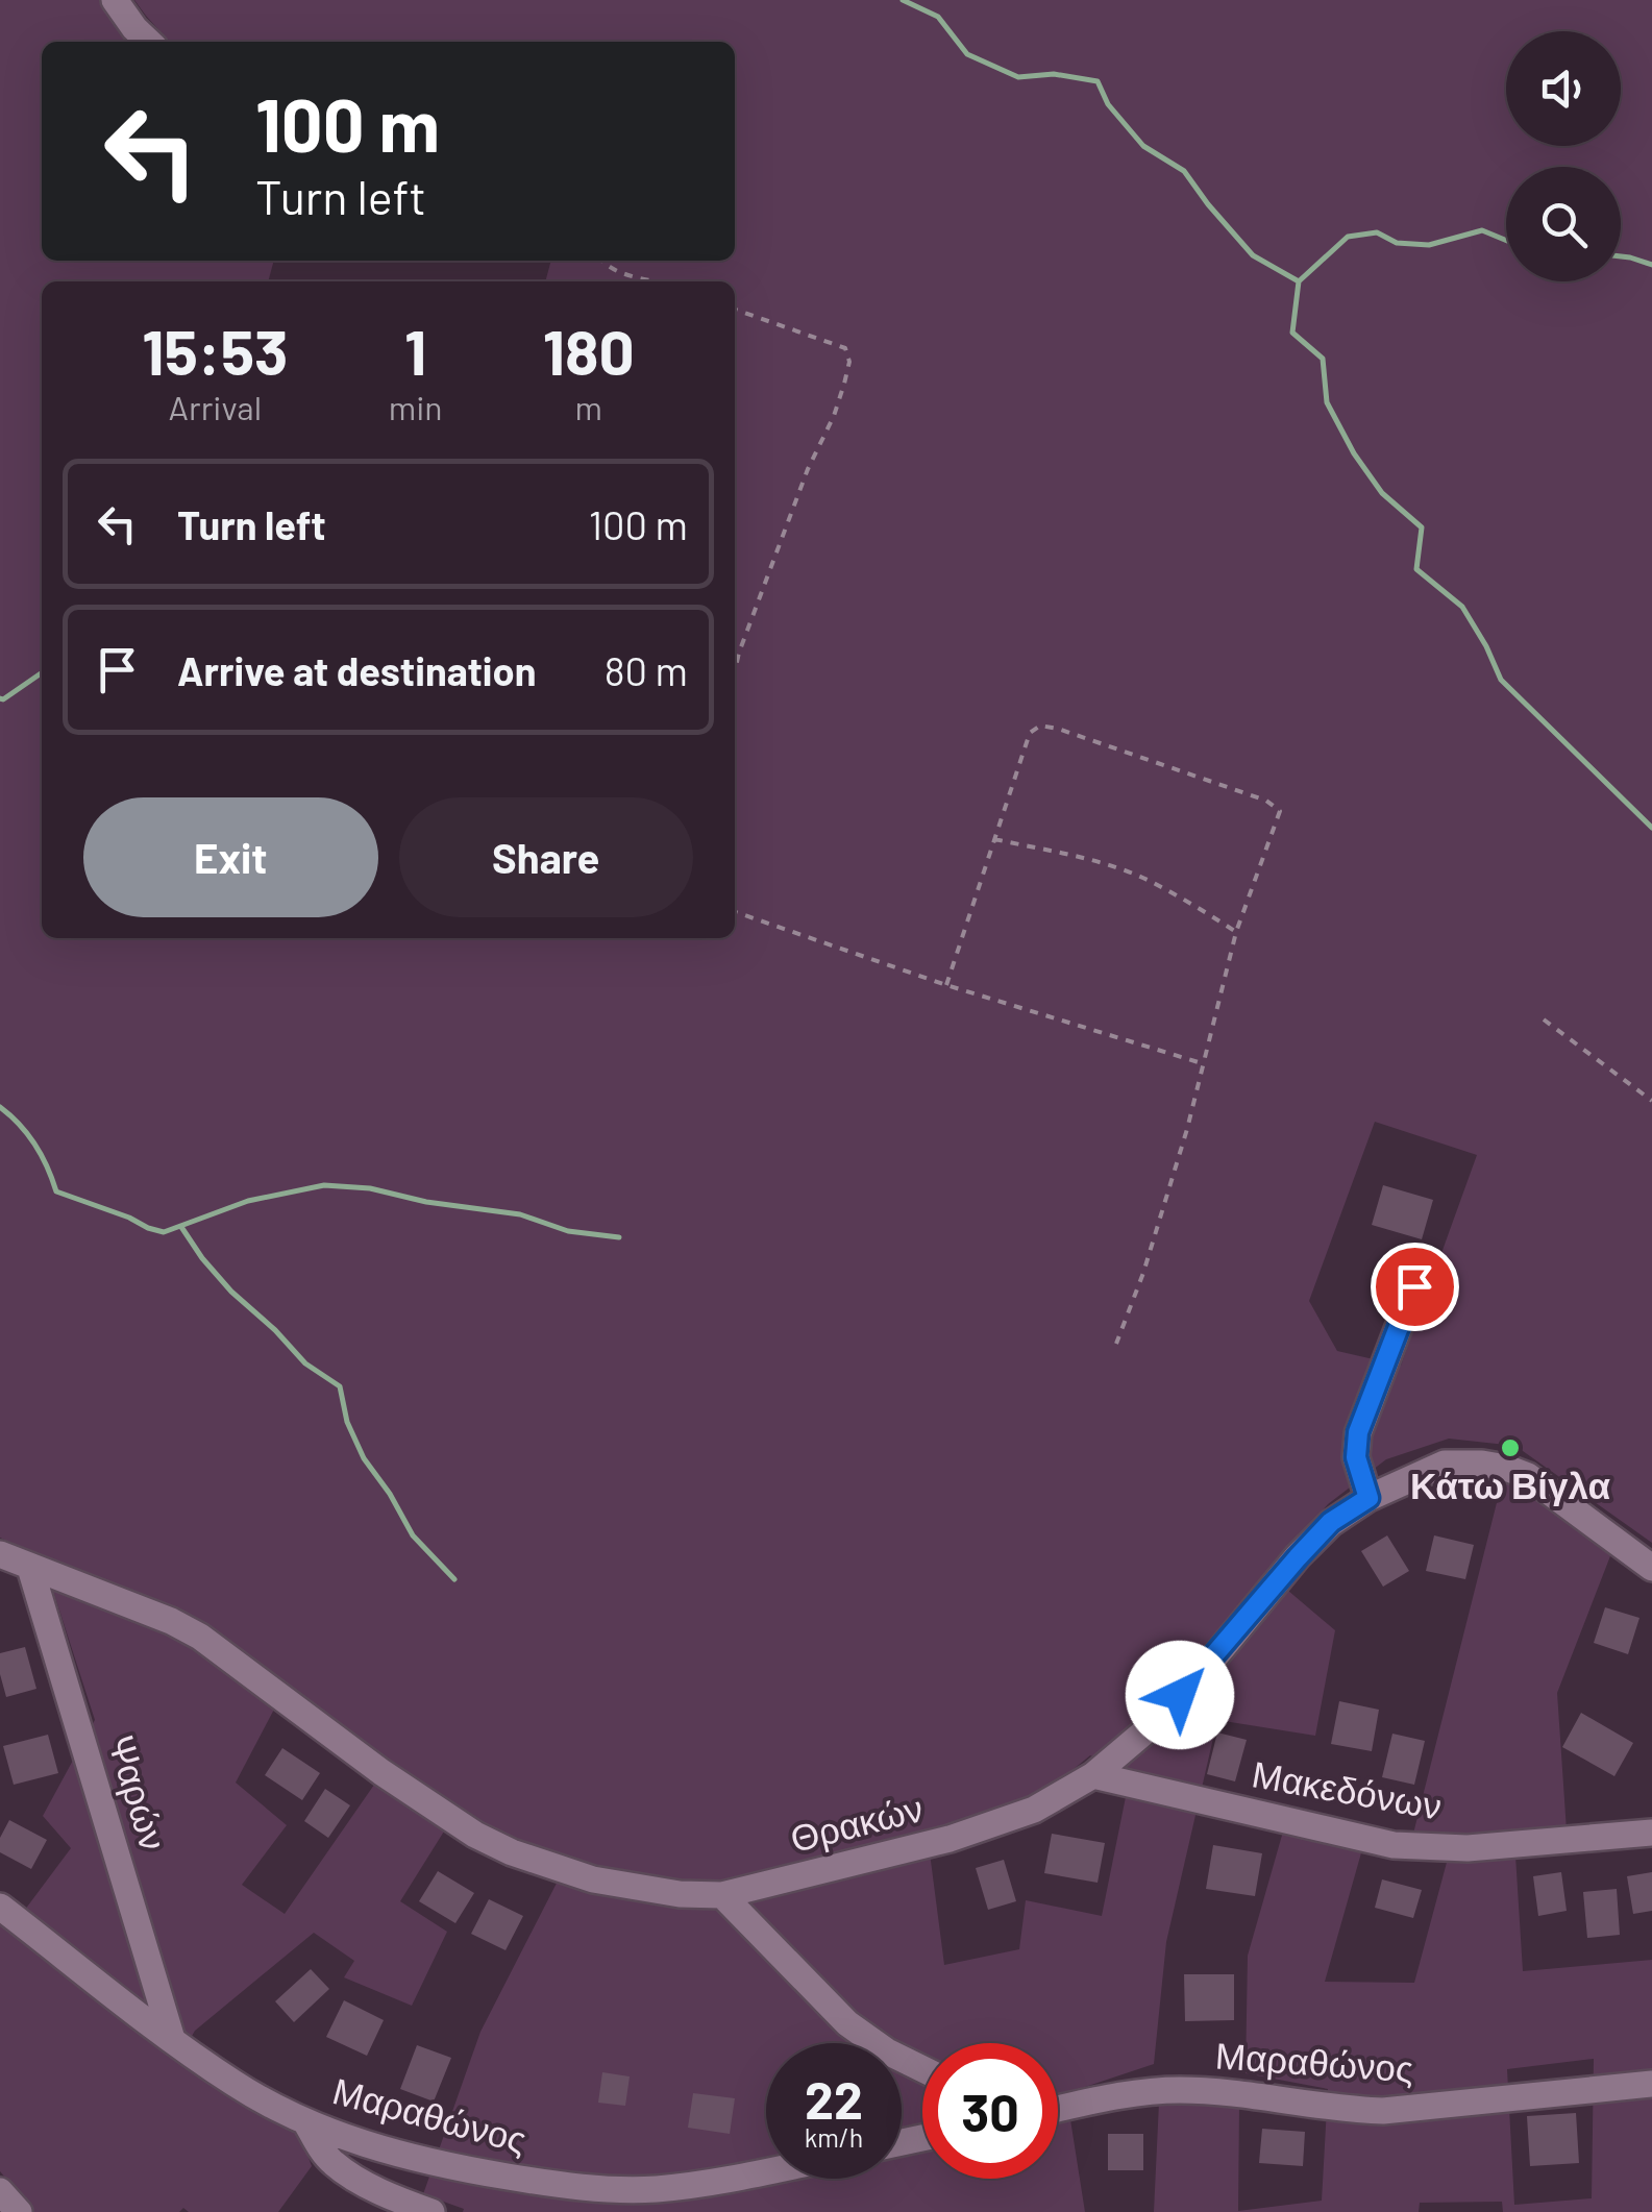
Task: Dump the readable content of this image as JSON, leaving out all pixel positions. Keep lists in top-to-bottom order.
{
  "streets": {
    "street": [
      "Μακεδόνων",
      "Ψαρών",
      "Θρακών",
      "Μαραθώνος"
    ]
  },
  "crossings": [
    ["Μακεδόνων", "Θρακών"],
    ["Ψαρών", "Θρακών"],
    ["Ψαρών", "Μαραθώνος"]
  ],
  "places": ["Κάτω Βίγλα"],
  "page": {
    "turn": ["100 m", "Turn left"],
    "eta": [
      "15:53",
      "Arrival",
      "1",
      "min",
      "180",
      "m"
    ],
    "list": [
      {
        "name": "Turn left",
        "value": "100 m"
      },
      {
        "name": "Arrive at destination",
        "value": "80 m"
      }
    ],
    "buttons": ["Exit", "Share"],
    "speed": "22 km/h",
    "limit": "30"
  }
}
